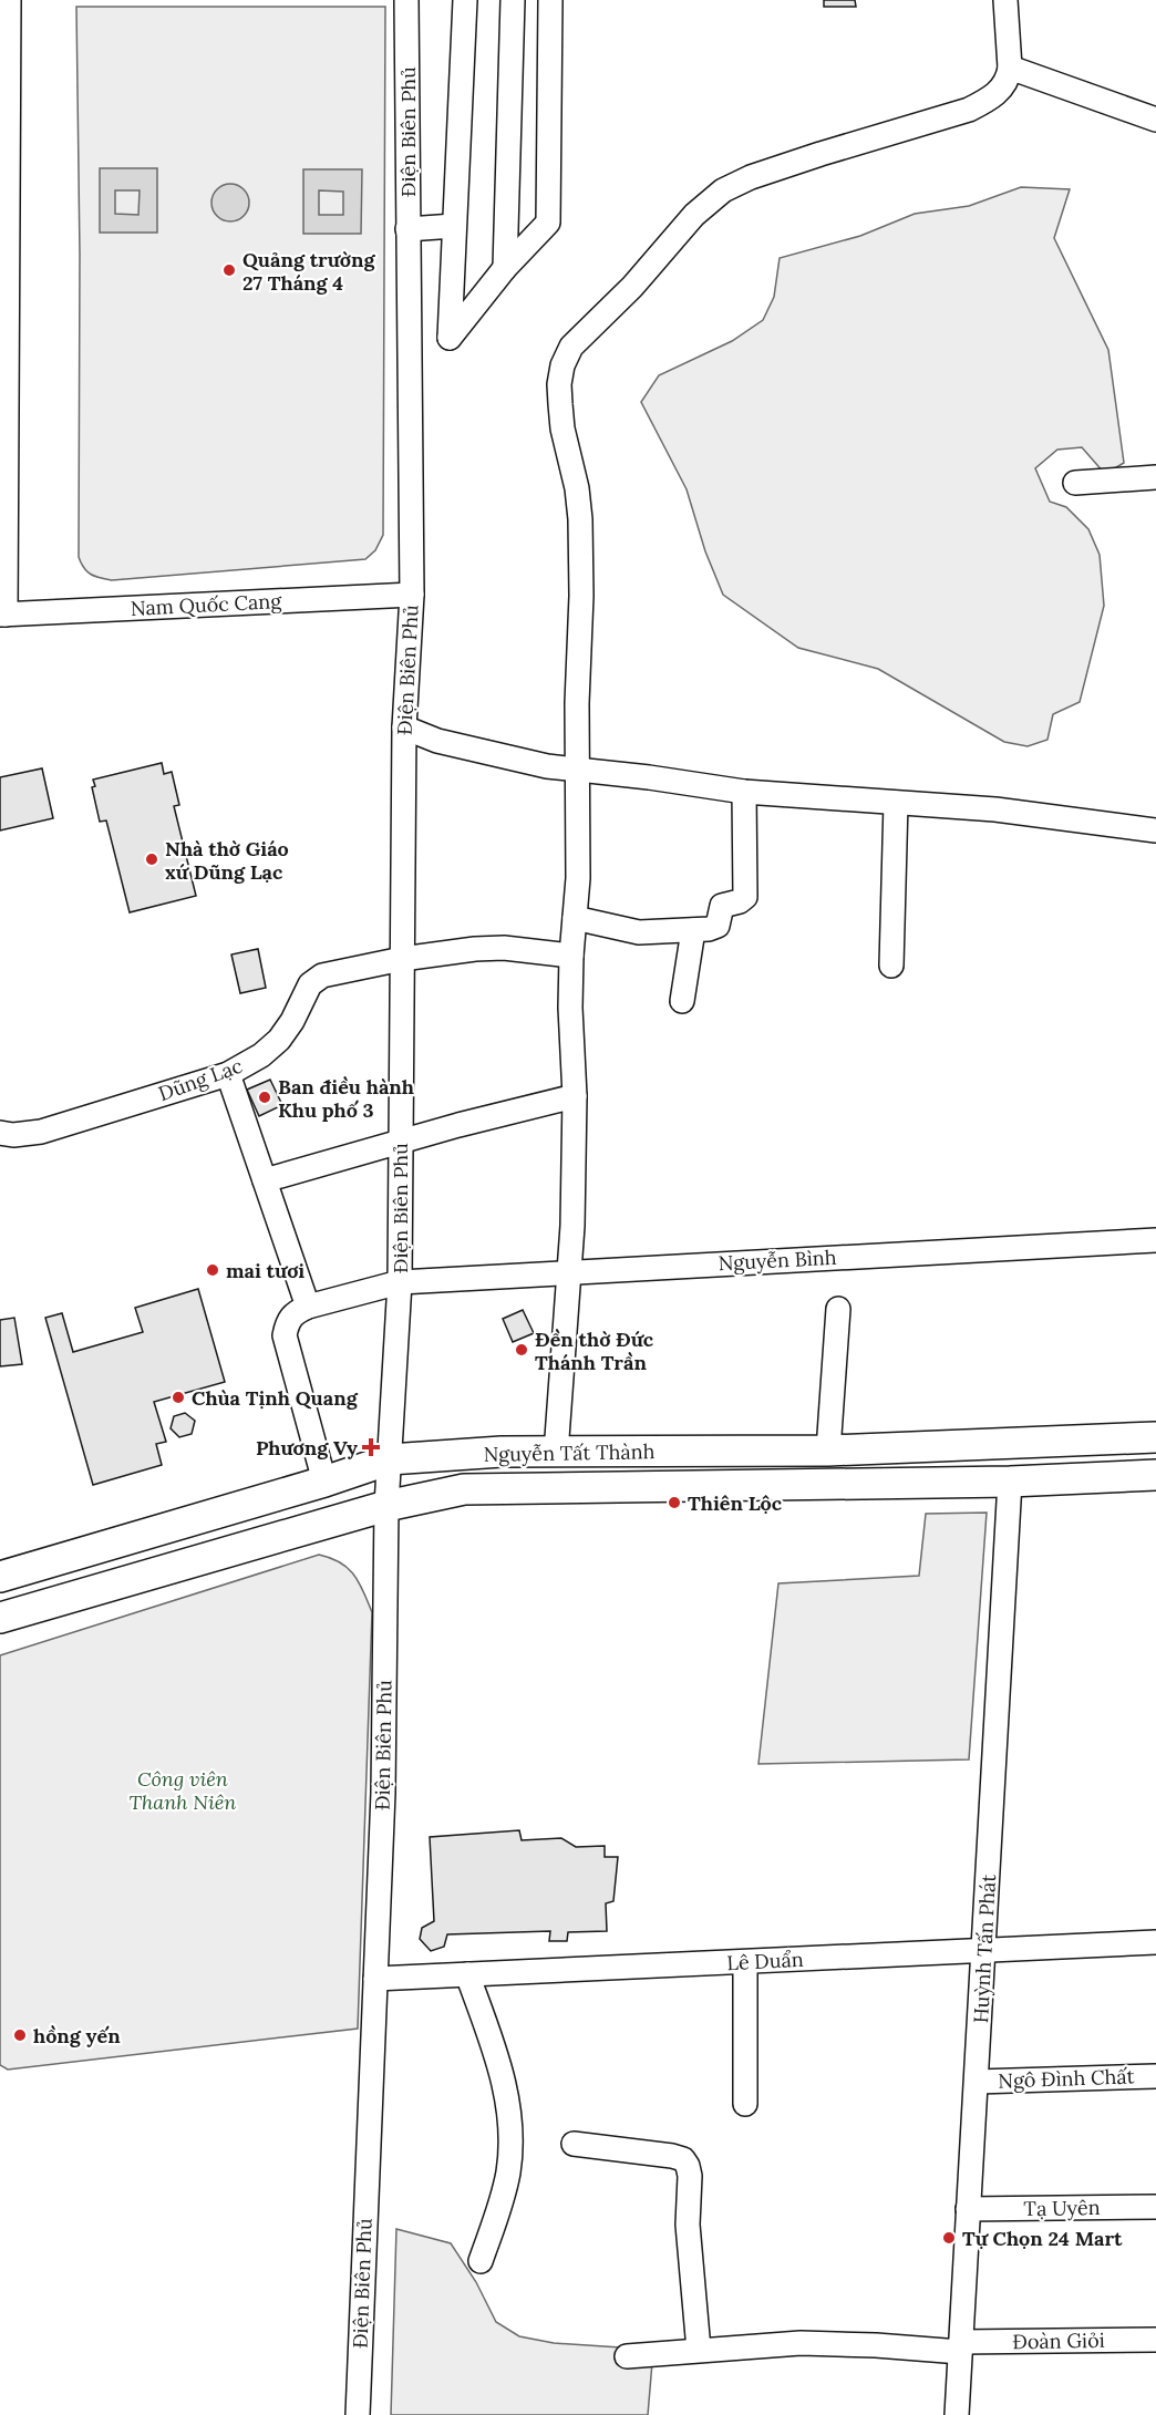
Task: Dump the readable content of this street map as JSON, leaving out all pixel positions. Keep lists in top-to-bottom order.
{
  "streets": {
    "main road": ["Nguyễn Tất Thành"],
    "street": [
      "Điện Biên Phủ",
      "Nam Quốc Cang",
      "Dũng Lạc",
      "Nguyễn Bình",
      "Huỳnh Tấn Phát",
      "Lê Duẩn",
      "Ngô Đình Chất",
      "Tạ Uyên",
      "Đoàn Giỏi"
    ]
  },
  "crossings": [
    ["Điện Biên Phủ", "Nam Quốc Cang"],
    ["Điện Biên Phủ", "Dũng Lạc"],
    ["Điện Biên Phủ", "Nguyễn Bình"],
    ["Điện Biên Phủ", "Nguyễn Tất Thành"],
    ["Điện Biên Phủ", "Lê Duẩn"],
    ["Nguyễn Tất Thành", "Huỳnh Tấn Phát"],
    ["Huỳnh Tấn Phát", "Lê Duẩn"],
    ["Huỳnh Tấn Phát", "Ngô Đình Chất"],
    ["Huỳnh Tấn Phát", "Tạ Uyên"],
    ["Huỳnh Tấn Phát", "Đoàn Giỏi"]
  ],
  "parks": ["Công viên Thanh Niên"],
  "places": {
    "other": [
      "Quảng trường 27 Tháng 4",
      "Nhà thờ Giáo xứ Dũng Lạc",
      "Ban điều hành Khu phố 3",
      "mai tươi",
      "Đền thờ Đức Thánh Trần",
      "Chùa Tịnh Quang",
      "Thiên Lộc",
      "hồng yến",
      "Tự Chọn 24 Mart"
    ],
    "health": ["Phương Vy"]
  }
}
